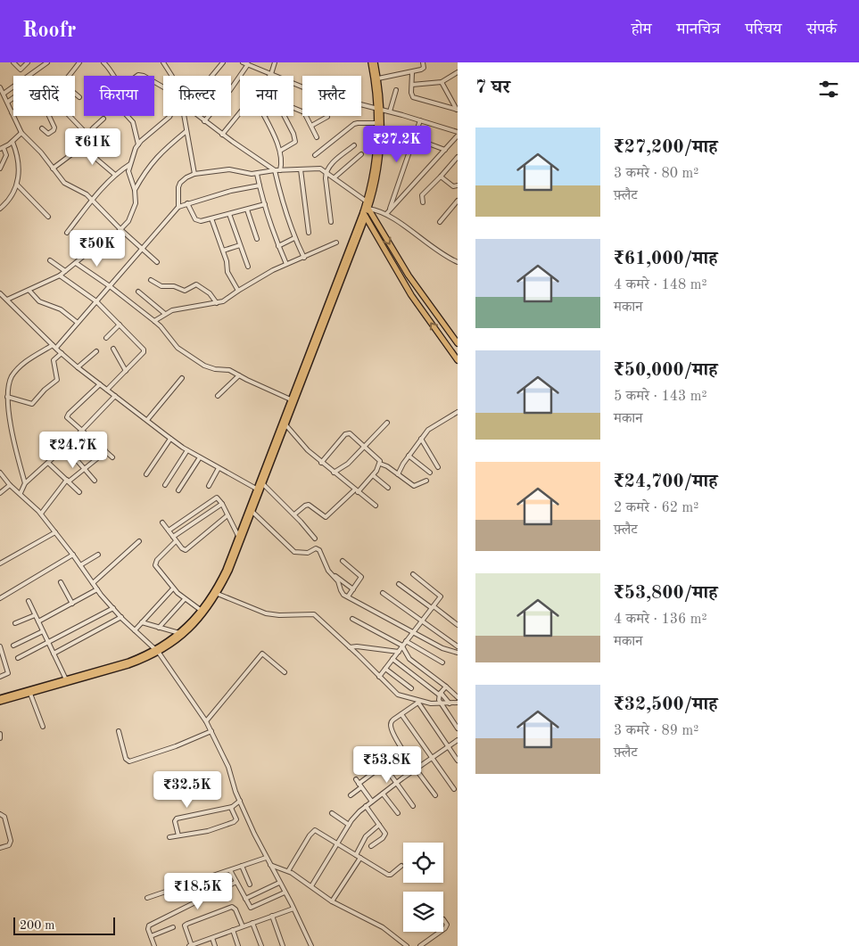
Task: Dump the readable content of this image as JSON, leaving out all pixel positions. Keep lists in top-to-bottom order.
{
  "scale_bar": "200 m",
  "page": {
    "header": "Roofr",
    "nav": [
      "होम",
      "मानचित्र",
      "परिचय",
      "संपर्क"
    ],
    "heading": "7 घर",
    "chip": [
      "खरीदें",
      "किराया",
      "फ़िल्टर",
      "नया",
      "फ़्लैट"
    ],
    "list": [
      {
        "name": "₹27,200/माह",
        "note": "3 कमरे · 80 m² · फ़्लैट"
      },
      {
        "name": "₹61,000/माह",
        "note": "4 कमरे · 148 m² · मकान"
      },
      {
        "name": "₹50,000/माह",
        "note": "5 कमरे · 143 m² · मकान"
      },
      {
        "name": "₹24,700/माह",
        "note": "2 कमरे · 62 m² · फ़्लैट"
      },
      {
        "name": "₹53,800/माह",
        "note": "4 कमरे · 136 m² · मकान"
      },
      {
        "name": "₹32,500/माह",
        "note": "3 कमरे · 89 m² · फ़्लैट"
      }
    ],
    "price": [
      "₹27.2K",
      "₹61K",
      "₹50K",
      "₹24.7K",
      "₹53.8K",
      "₹32.5K",
      "₹18.5K"
    ],
    "scale": "200 m"
  }
}
